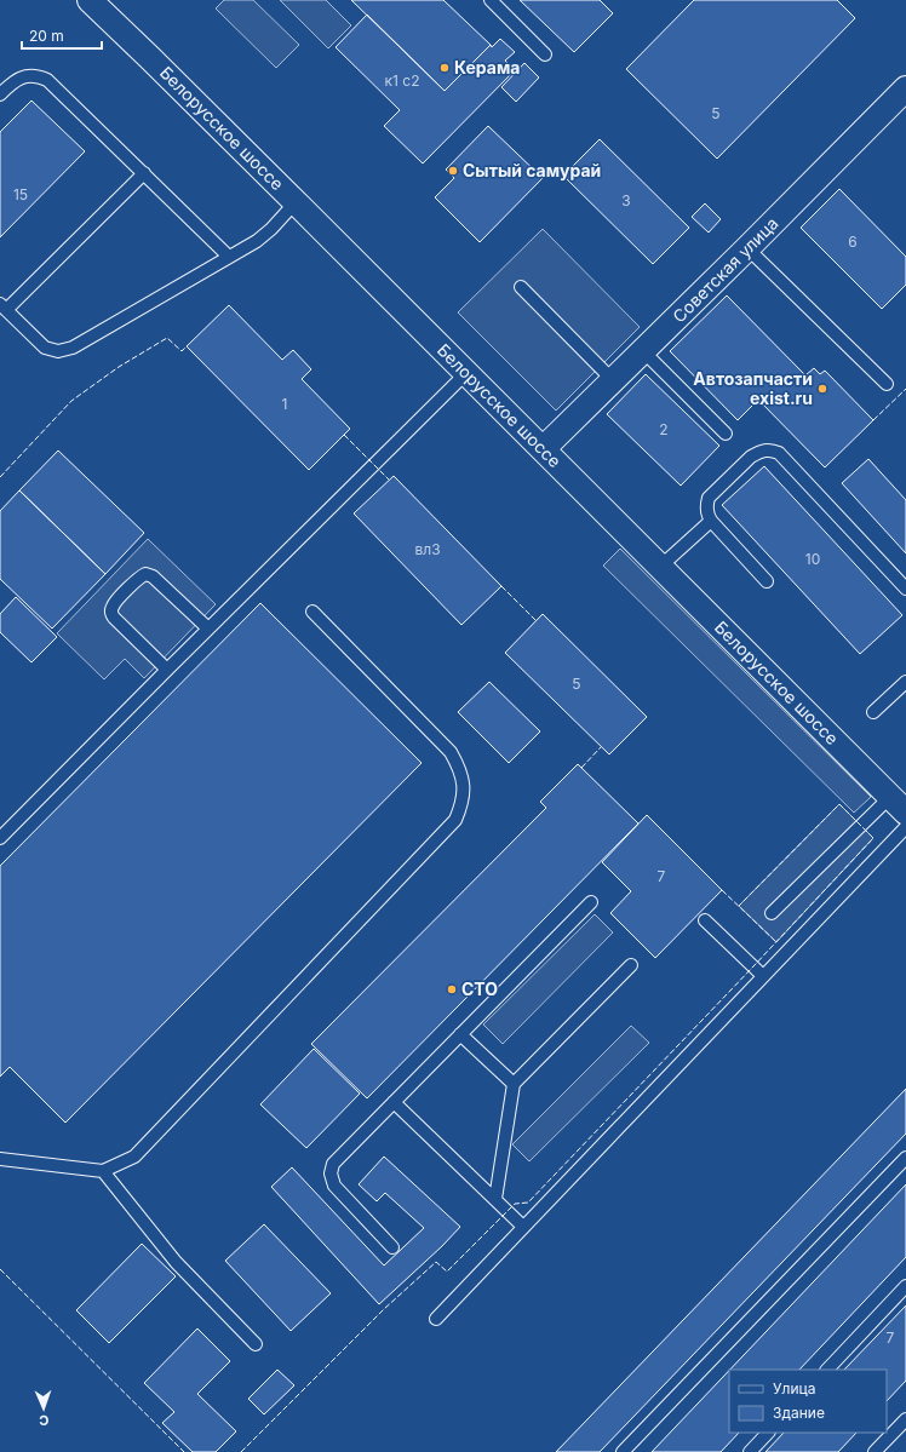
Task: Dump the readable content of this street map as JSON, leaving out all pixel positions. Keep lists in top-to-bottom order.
{
  "streets": {
    "street": ["Белорусское шоссе", "Советская улица"]
  },
  "crossings": [
    ["Белорусское шоссе", "Советская улица"]
  ],
  "places": [
    "Керама",
    "Сытый самурай",
    "Автозапчасти exist.ru",
    "СТО"
  ],
  "house_numbers": [
    "к1 с2",
    "5",
    "15",
    "3",
    "6",
    "1",
    "2",
    "вл3",
    "10",
    "5",
    "7",
    "7"
  ],
  "legend": ["Улица", "Здание"],
  "scale_bar": "20 m",
  "north": "bottom"
}
